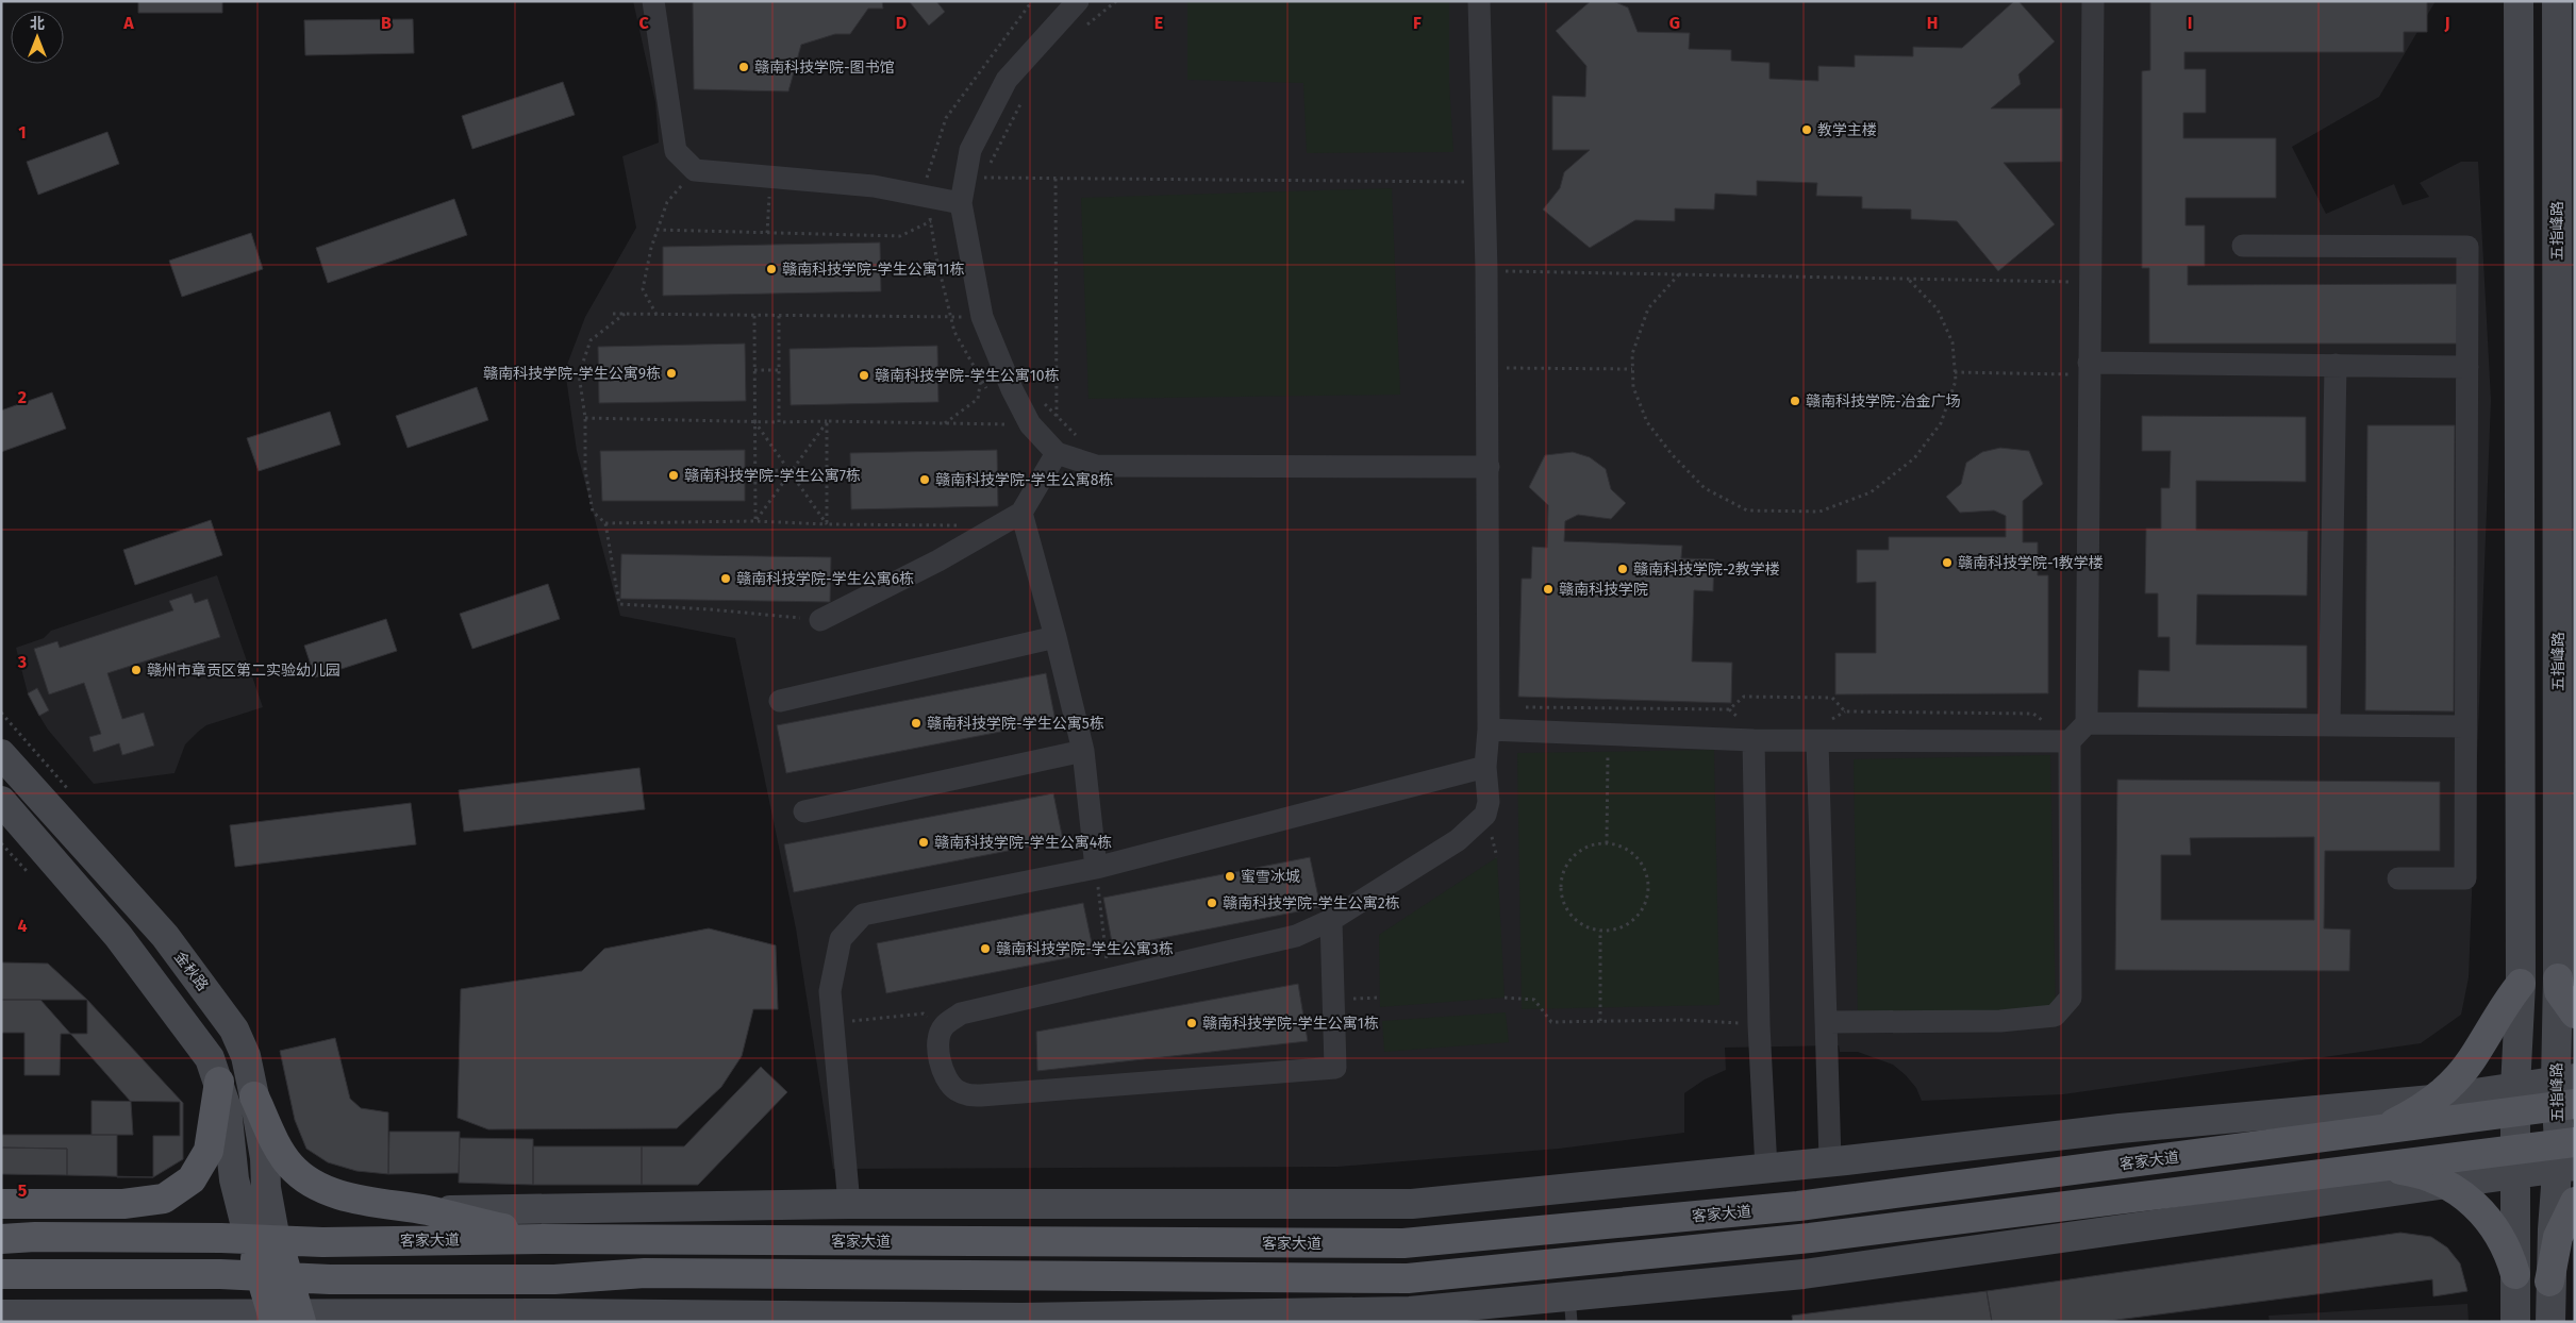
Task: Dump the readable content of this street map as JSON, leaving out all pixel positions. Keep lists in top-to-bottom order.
{
  "streets": {
    "main road": ["客家大道"],
    "street": ["五指峰路", "金秋路"]
  },
  "crossings": [
    ["五指峰路", "客家大道"],
    ["金秋路", "客家大道"]
  ],
  "places": [
    "赣南科技学院-图书馆",
    "教学主楼",
    "赣南科技学院-学生公寓11栋",
    "赣南科技学院-学生公寓9栋",
    "赣南科技学院-学生公寓10栋",
    "赣南科技学院-冶金广场",
    "赣南科技学院-学生公寓7栋",
    "赣南科技学院-学生公寓8栋",
    "赣南科技学院-1教学楼",
    "赣南科技学院-2教学楼",
    "赣南科技学院-学生公寓6栋",
    "赣南科技学院",
    "赣州市章贡区第二实验幼儿园",
    "赣南科技学院-学生公寓5栋",
    "赣南科技学院-学生公寓4栋",
    "蜜雪冰城",
    "赣南科技学院-学生公寓2栋",
    "赣南科技学院-学生公寓3栋",
    "赣南科技学院-学生公寓1栋"
  ],
  "north": "top",
  "grid": {
    "columns": [
      "A",
      "B",
      "C",
      "D",
      "E",
      "F",
      "G",
      "H",
      "I",
      "J"
    ],
    "rows": [
      "1",
      "2",
      "3",
      "4",
      "5"
    ]
  }
}
